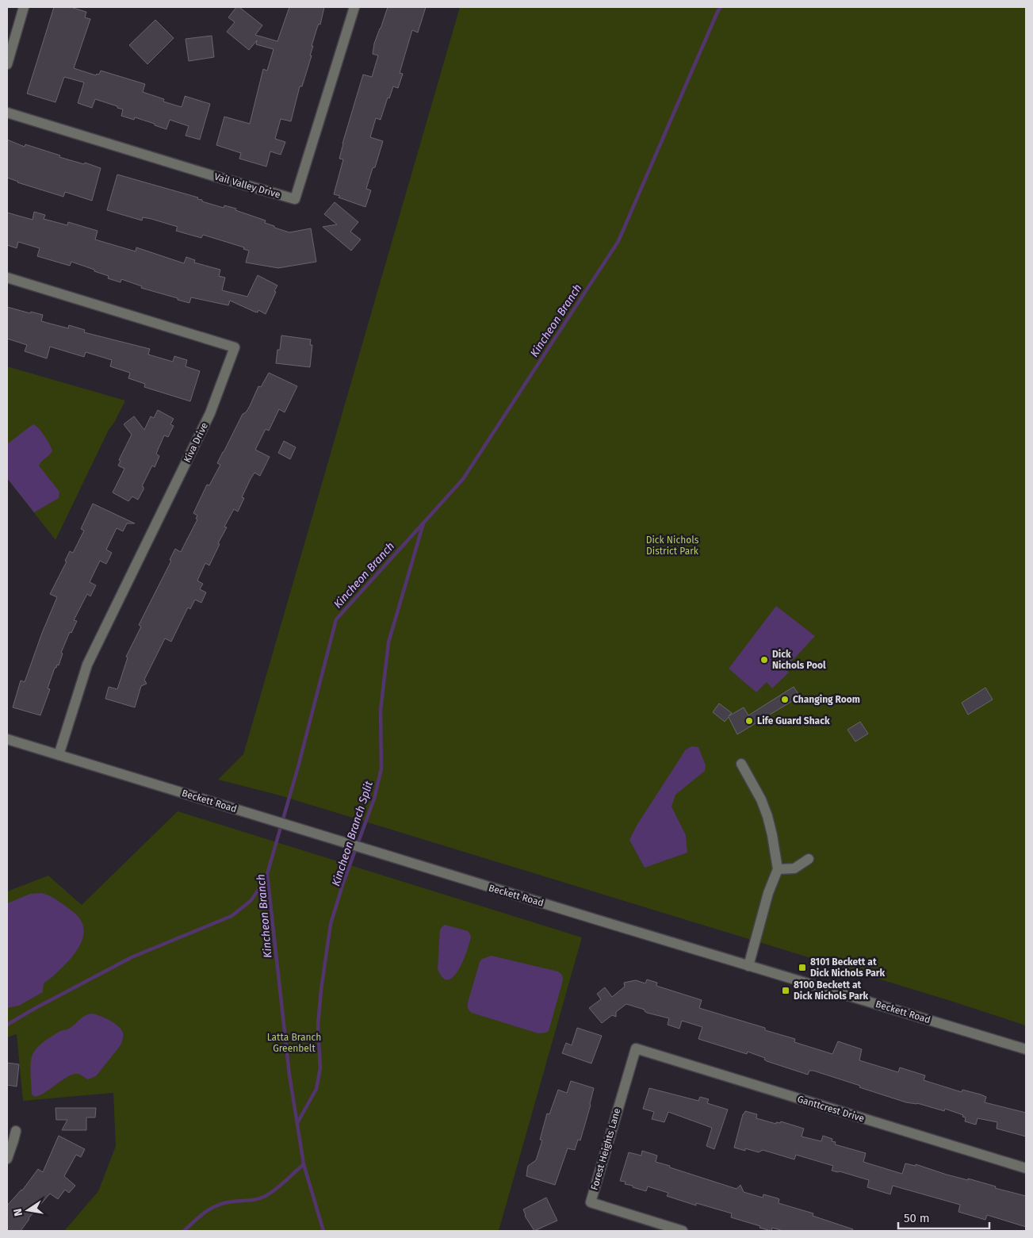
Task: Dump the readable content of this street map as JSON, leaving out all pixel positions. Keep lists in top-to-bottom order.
{
  "streets": {
    "street": [
      "Vail Valley Drive",
      "Kiva Drive",
      "Beckett Road",
      "Ganttcrest Drive",
      "Forest Heights Lane"
    ]
  },
  "crossings": [
    ["Kiva Drive", "Beckett Road"],
    ["Ganttcrest Drive", "Forest Heights Lane"]
  ],
  "water": ["Kincheon Branch", "Kincheon Branch Split"],
  "parks": ["Dick Nichols District Park", "Latta Branch Greenbelt"],
  "places": {
    "other": ["Dick Nichols Pool", "Changing Room", "Life Guard Shack"],
    "transit": ["8101 Beckett at Dick Nichols Park", "8100 Beckett at Dick Nichols Park"]
  },
  "scale_bar": "50 m",
  "north": "left"
}
